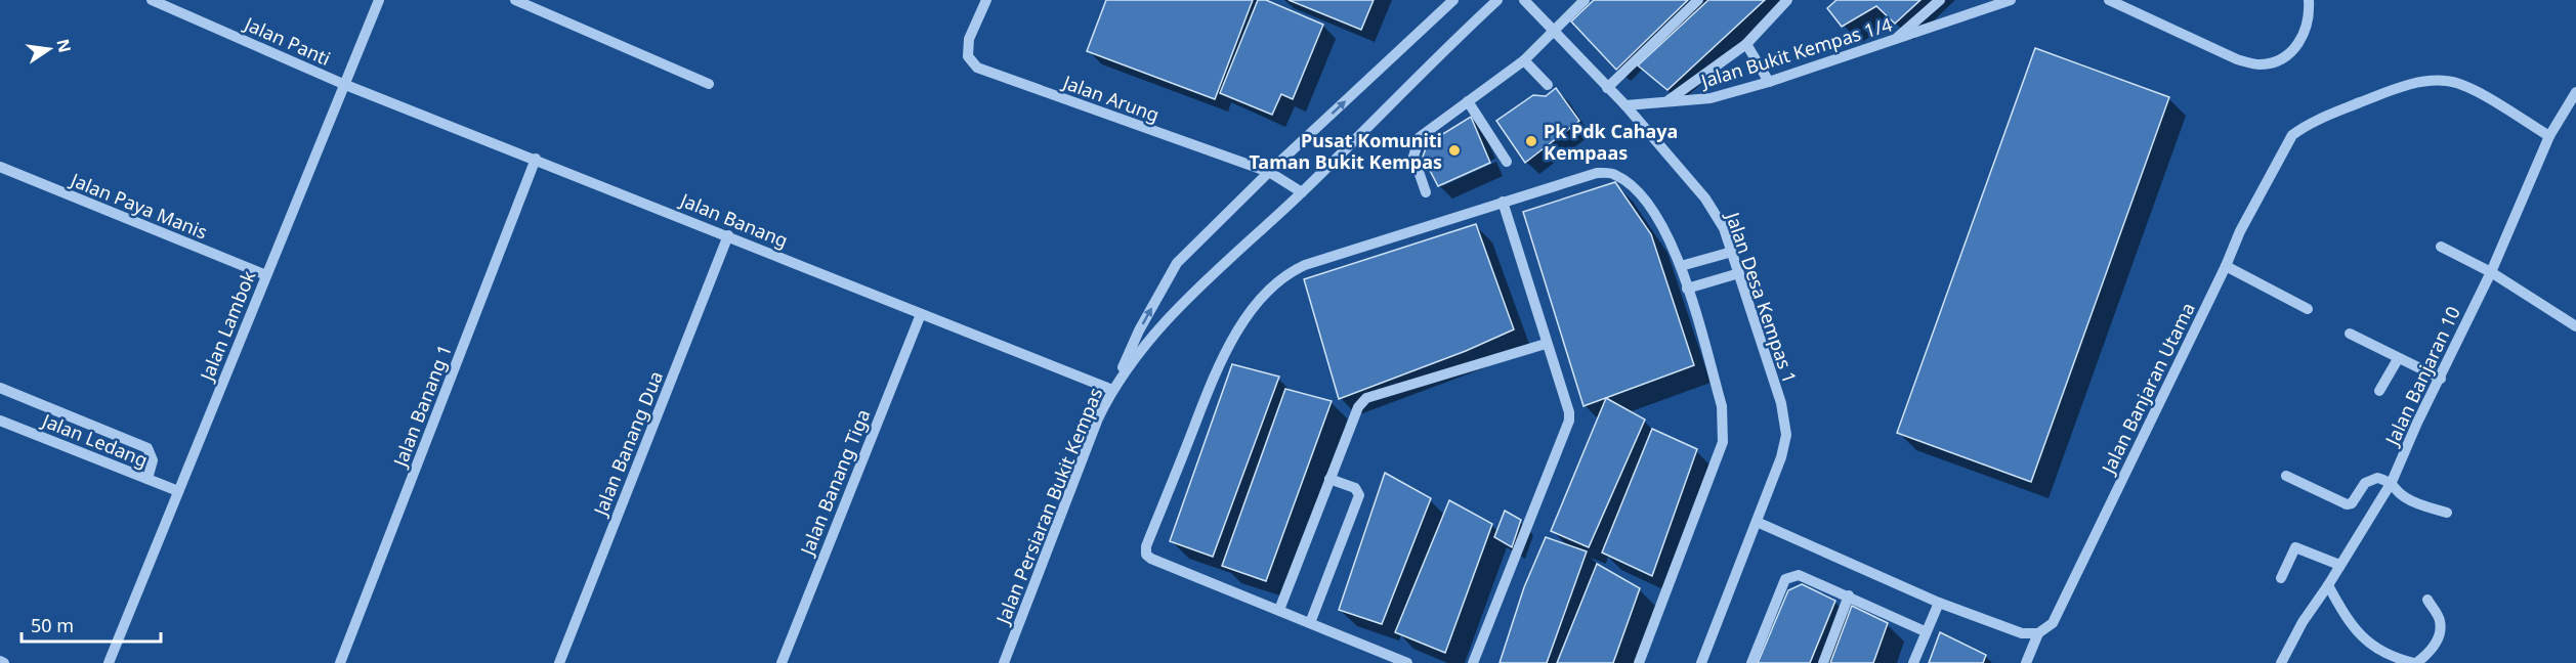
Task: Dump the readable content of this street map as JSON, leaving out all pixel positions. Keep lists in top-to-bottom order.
{
  "streets": {
    "street": [
      "Jalan Panti",
      "Jalan Bukit Kempas 1/4",
      "Jalan Arung",
      "Jalan Paya Manis",
      "Jalan Banang",
      "Jalan Desa Kempas 1",
      "Jalan Lambok",
      "Jalan Banjaran 10",
      "Jalan Banjaran Utama",
      "Jalan Banang 1",
      "Jalan Ledang",
      "Jalan Banang Dua",
      "Jalan Banang Tiga",
      "Jalan Persiaran Bukit Kempas"
    ]
  },
  "crossings": [
    ["Jalan Panti", "Jalan Banang"],
    ["Jalan Panti", "Jalan Lambok"],
    ["Jalan Bukit Kempas 1/4", "Jalan Desa Kempas 1"],
    ["Jalan Arung", "Jalan Persiaran Bukit Kempas"],
    ["Jalan Paya Manis", "Jalan Lambok"],
    ["Jalan Banang", "Jalan Lambok"],
    ["Jalan Banang", "Jalan Banang 1"],
    ["Jalan Banang", "Jalan Banang Dua"],
    ["Jalan Banang", "Jalan Banang Tiga"],
    ["Jalan Banang", "Jalan Persiaran Bukit Kempas"],
    ["Jalan Lambok", "Jalan Ledang"],
    ["Jalan Banjaran 10", "Jalan Banjaran Utama"]
  ],
  "places": ["Pk Pdk Cahaya Kempaas", "Pusat Komuniti Taman Bukit Kempas"],
  "scale_bar": "50 m",
  "north": "right"
}
